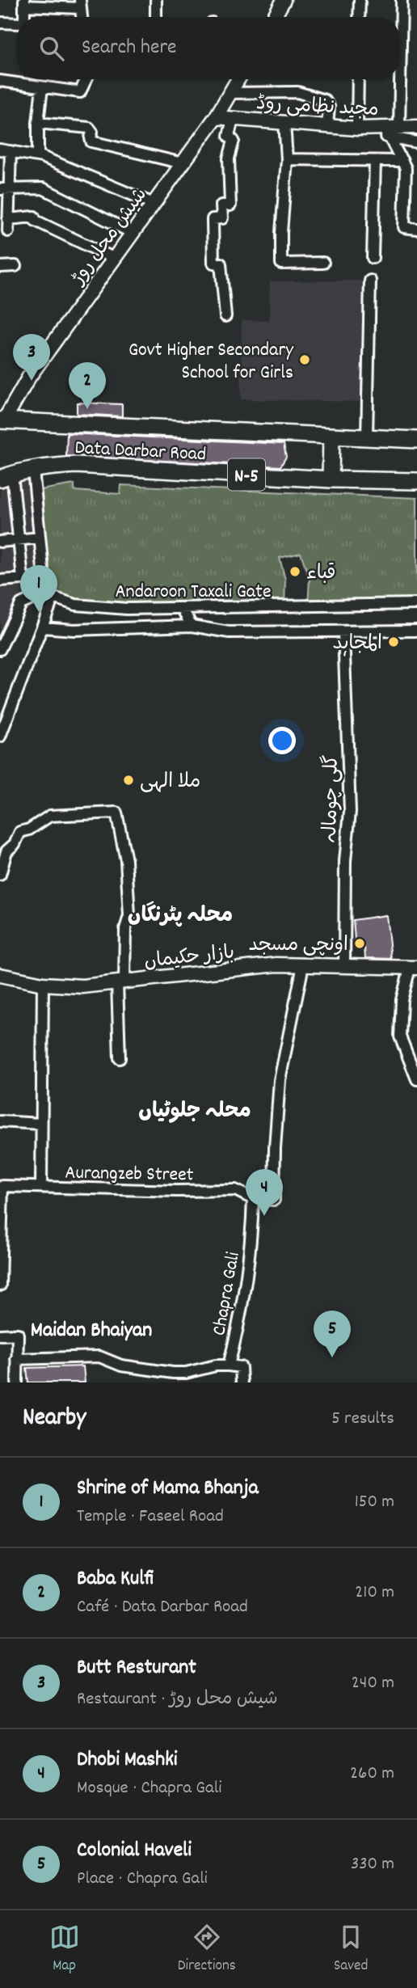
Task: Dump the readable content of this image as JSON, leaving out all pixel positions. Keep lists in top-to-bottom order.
{
  "streets": {
    "main road": ["Data Darbar Road", "N-5"],
    "street": [
      "مجید نظامی روڈ",
      "شیش محل روڑ",
      "Andaroon Taxali Gate",
      "گلی چومالہ",
      "بازار حکیماں",
      "Aurangzeb Street",
      "Chapra Gali"
    ]
  },
  "crossings": [
    ["مجید نظامی روڈ", "شیش محل روڑ"],
    ["شیش محل روڑ", "Data Darbar Road"],
    ["گلی چومالہ", "بازار حکیماں"],
    ["بازار حکیماں", "Aurangzeb Street"],
    ["Aurangzeb Street", "Chapra Gali"]
  ],
  "districts": ["محلہ پٹرنگاں", "محلہ جلوٹیاں", "Maidan Bhaiyan"],
  "places": [
    "Govt Higher Secondary School for Girls",
    "قباء",
    "المجاہد",
    "ملا الہی",
    "اونچی مسجد"
  ],
  "page": {
    "search": "Search here",
    "pins": [
      "3",
      "2",
      "1",
      "4",
      "5"
    ],
    "heading": ["Nearby", "5 results"],
    "list": [
      {
        "mark": "1",
        "name": "Shrine of Mama Bhanja",
        "note": "Temple · Faseel Road",
        "value": "150 m"
      },
      {
        "mark": "2",
        "name": "Baba Kulfi",
        "note": "Café · Data Darbar Road",
        "value": "210 m"
      },
      {
        "mark": "3",
        "name": "Butt Resturant",
        "note": "Restaurant · شیش محل روڑ",
        "value": "240 m"
      },
      {
        "mark": "4",
        "name": "Dhobi Mashki",
        "note": "Mosque · Chapra Gali",
        "value": "260 m"
      },
      {
        "mark": "5",
        "name": "Colonial Haveli",
        "note": "Place · Chapra Gali",
        "value": "330 m"
      }
    ],
    "nav": ["Map", "Directions", "Saved"]
  }
}
